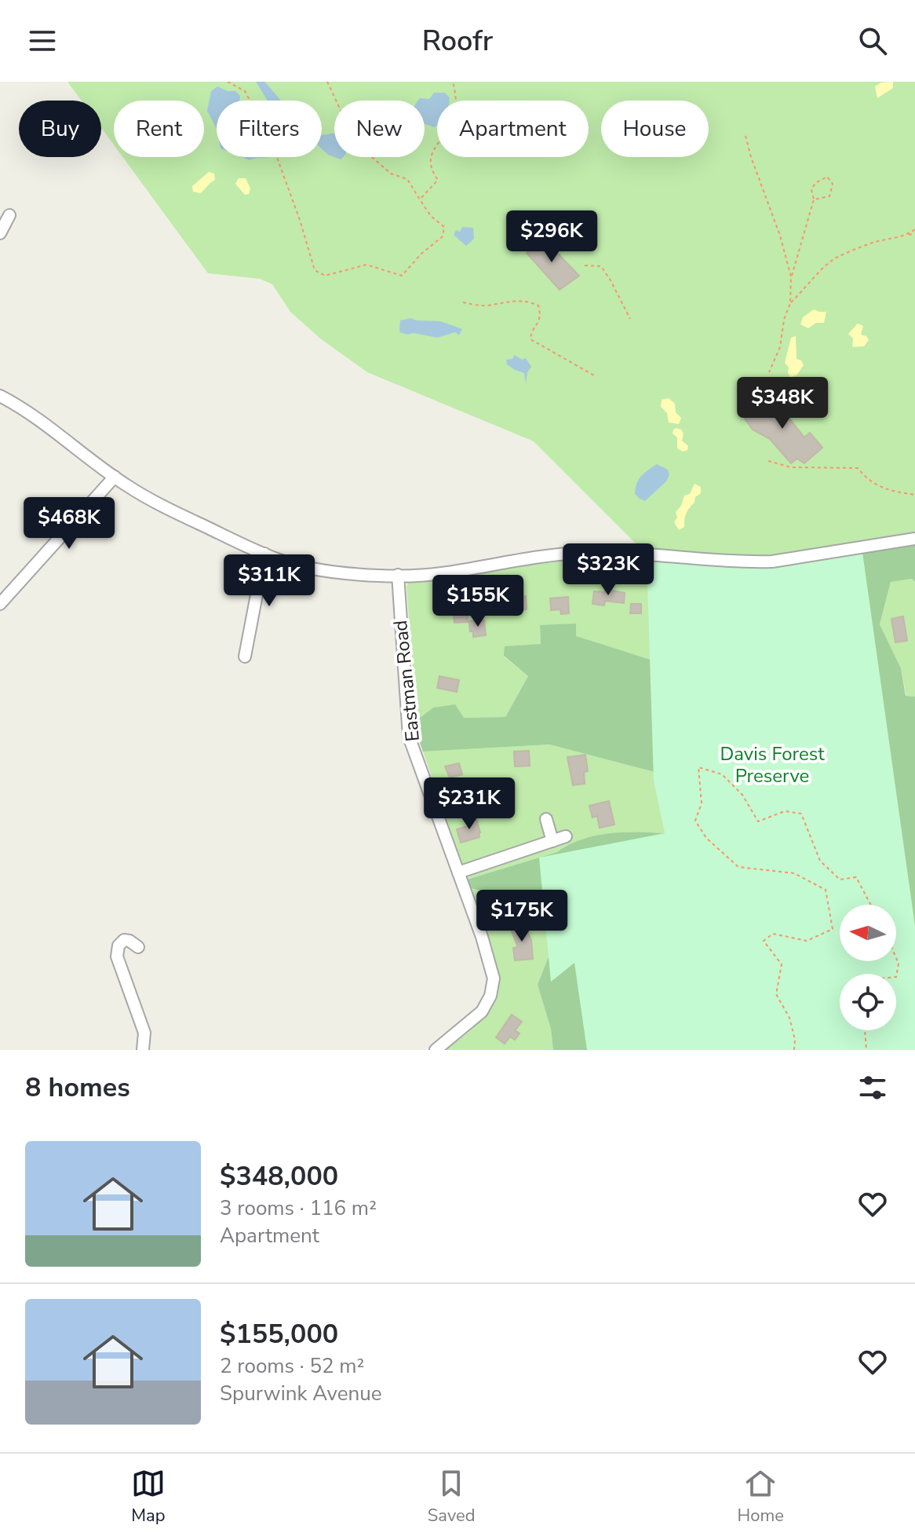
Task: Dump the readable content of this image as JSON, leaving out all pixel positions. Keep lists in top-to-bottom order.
{
  "streets": {
    "street": ["Eastman Road"]
  },
  "parks": ["Davis Forest Preserve"],
  "north": "left",
  "page": {
    "header": "Roofr",
    "chip": [
      "Buy",
      "Rent",
      "Filters",
      "New",
      "Apartment",
      "House"
    ],
    "price": [
      "$296K",
      "$348K",
      "$468K",
      "$323K",
      "$311K",
      "$155K",
      "$231K",
      "$175K"
    ],
    "heading": "8 homes",
    "list": [
      {
        "name": "$348,000",
        "note": "3 rooms · 116 m² · Apartment"
      },
      {
        "name": "$155,000",
        "note": "2 rooms · 52 m² · Spurwink Avenue"
      }
    ],
    "tabs": ["Map", "Saved", "Home"]
  }
}
